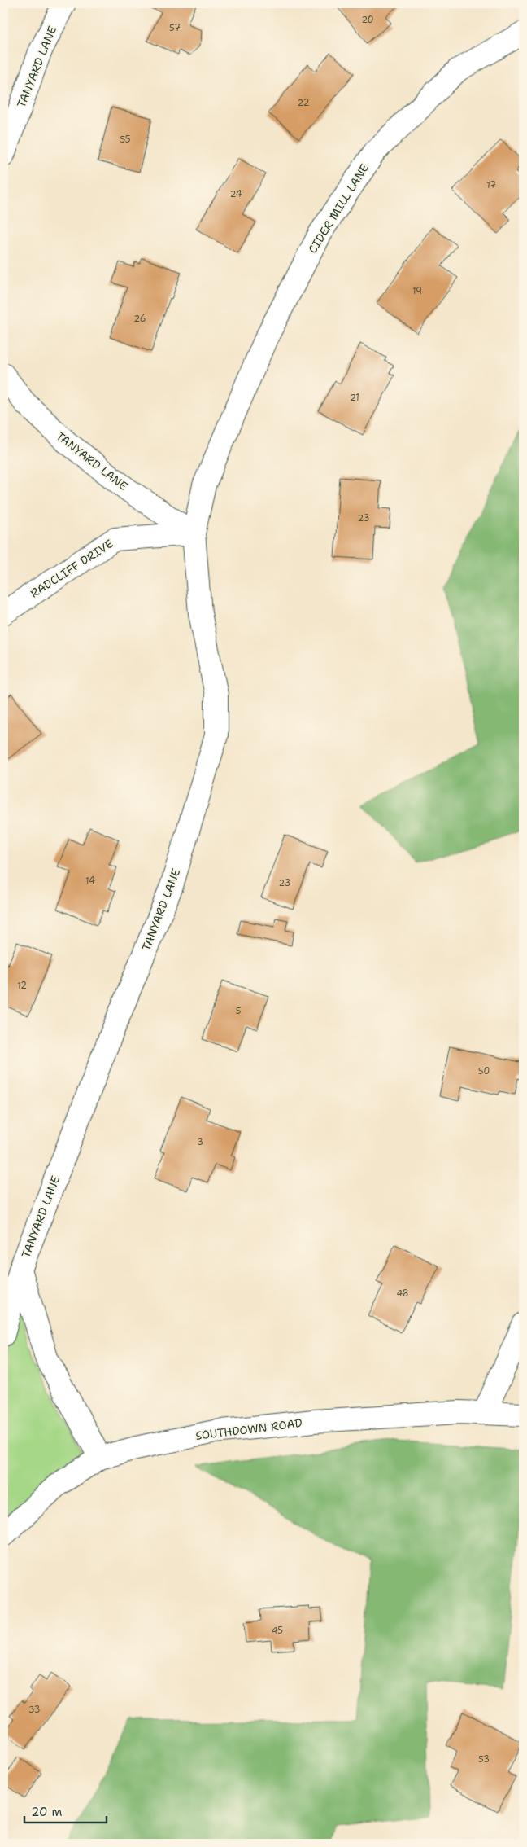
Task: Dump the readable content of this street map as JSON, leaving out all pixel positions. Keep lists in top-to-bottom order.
{
  "streets": {
    "street": [
      "TANYARD LANE",
      "CIDER MILL LANE",
      "RADCLIFF DRIVE",
      "SOUTHDOWN ROAD"
    ]
  },
  "crossings": [
    ["TANYARD LANE", "CIDER MILL LANE"],
    ["TANYARD LANE", "RADCLIFF DRIVE"],
    ["TANYARD LANE", "SOUTHDOWN ROAD"]
  ],
  "house_numbers": [
    "20",
    "57",
    "22",
    "55",
    "17",
    "24",
    "19",
    "26",
    "21",
    "23",
    "14",
    "23",
    "12",
    "5",
    "50",
    "3",
    "48",
    "45",
    "33",
    "53"
  ],
  "scale_bar": "20 m"
}
